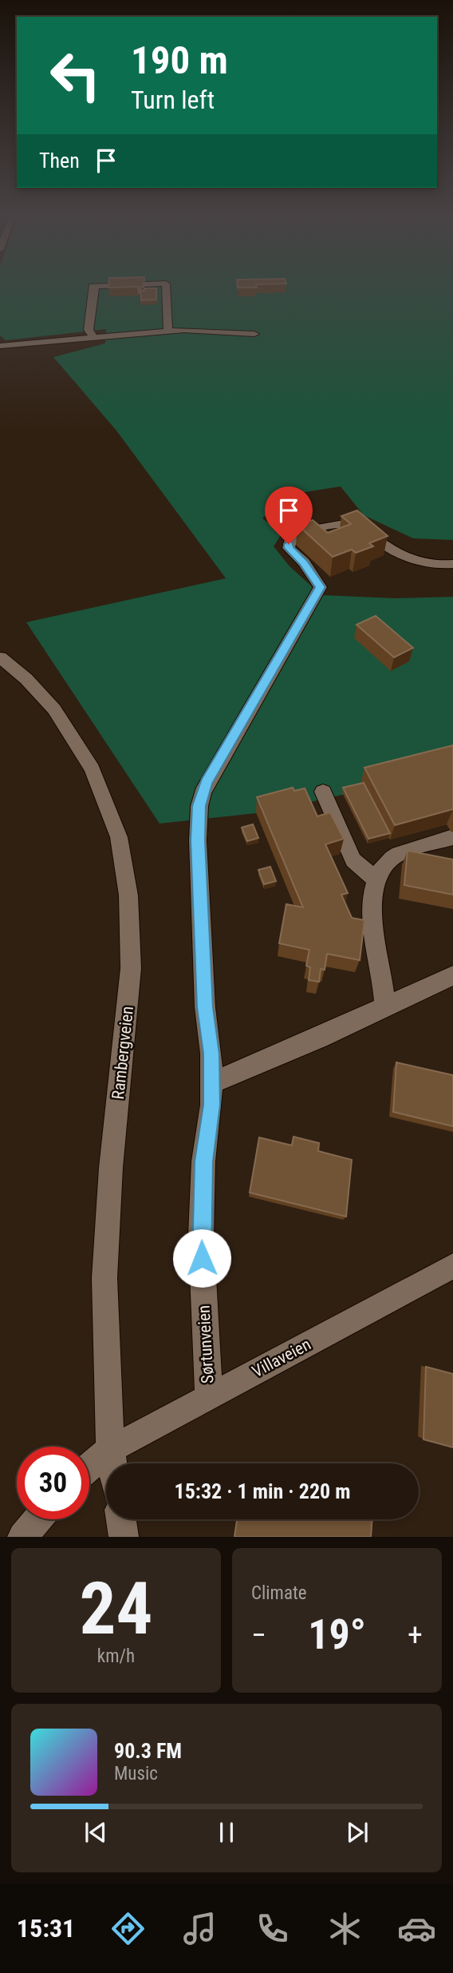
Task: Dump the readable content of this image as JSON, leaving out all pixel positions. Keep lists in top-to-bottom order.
{
  "streets": {
    "street": ["Rambergveien", "Sørtunveien", "Villaveien"]
  },
  "crossings": [
    ["Rambergveien", "Villaveien"],
    ["Sørtunveien", "Villaveien"]
  ],
  "page": {
    "turn": ["190 m", "Turn left"],
    "then": "Then",
    "limit": "30",
    "trip": "15:32 · 1 min · 220 m",
    "tile": [
      ["24", "km/h"],
      "Climate"
    ],
    "heat": ["−", "19°", "+"],
    "song": ["90.3 FM", "Music"],
    "tabs": "15:31"
  }
}
